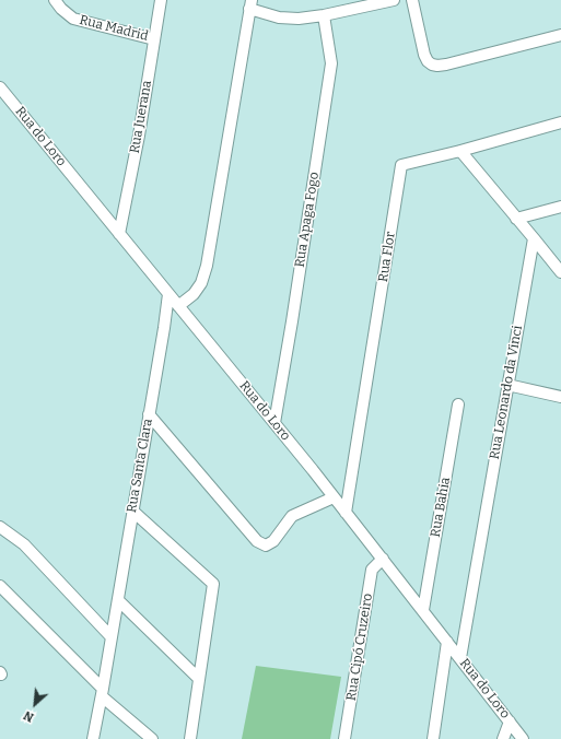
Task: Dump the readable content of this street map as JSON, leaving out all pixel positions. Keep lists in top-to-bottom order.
{
  "streets": {
    "street": [
      "Rua Madrid",
      "Rua Juerana",
      "Rua do Loro",
      "Rua Apaga Fogo",
      "Rua Flor",
      "Rua Leonardo da Vinci",
      "Rua Santa Clara",
      "Rua Bahia",
      "Rua Cipó Cruzeiro"
    ]
  },
  "crossings": [
    ["Rua Madrid", "Rua Juerana"],
    ["Rua Juerana", "Rua do Loro"],
    ["Rua do Loro", "Rua Apaga Fogo"],
    ["Rua do Loro", "Rua Flor"],
    ["Rua do Loro", "Rua Leonardo da Vinci"],
    ["Rua do Loro", "Rua Santa Clara"],
    ["Rua do Loro", "Rua Bahia"],
    ["Rua do Loro", "Rua Cipó Cruzeiro"]
  ],
  "north": "bottom left"
}
